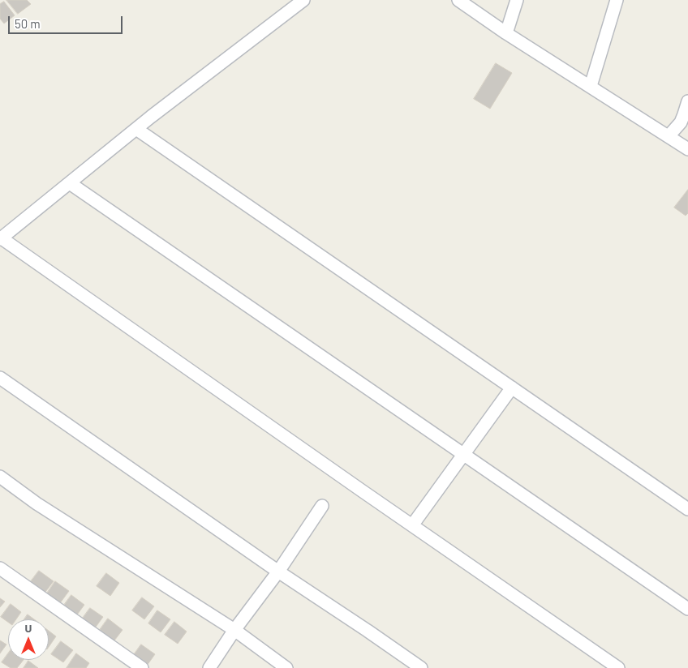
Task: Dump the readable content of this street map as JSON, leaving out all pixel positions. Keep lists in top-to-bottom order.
{
  "scale_bar": "50 m",
  "north": "top"
}
